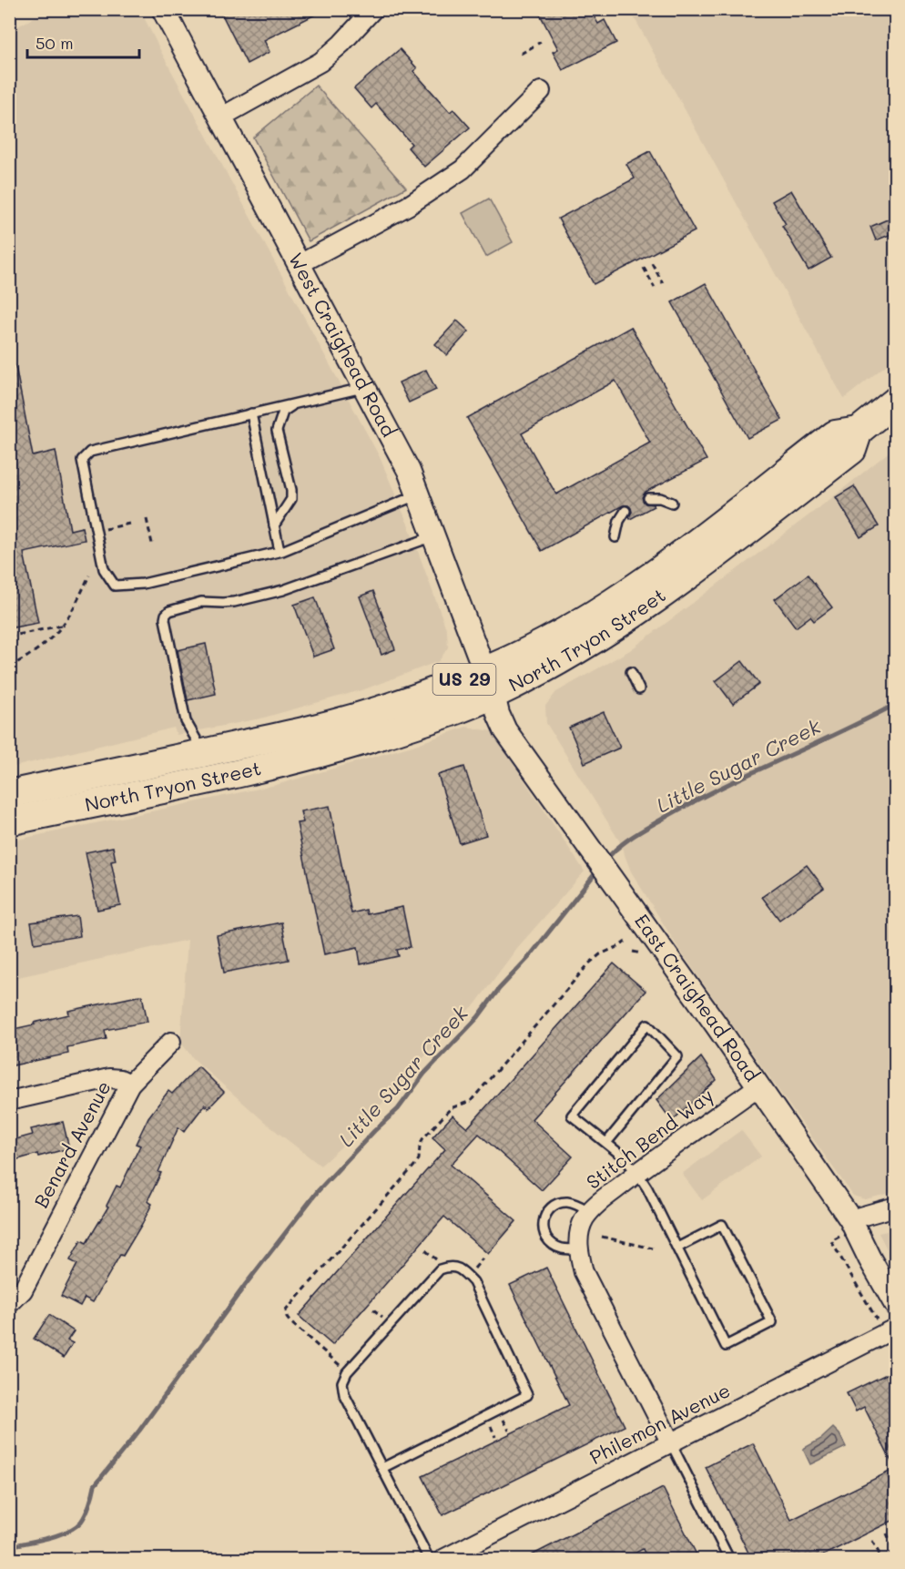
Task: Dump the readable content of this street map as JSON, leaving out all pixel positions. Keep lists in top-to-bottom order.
{
  "streets": {
    "main road": ["North Tryon Street", "US 29"],
    "street": [
      "West Craighead Road",
      "East Craighead Road",
      "Stitch Bend Way",
      "Benard Avenue",
      "Philemon Avenue"
    ]
  },
  "crossings": [
    ["West Craighead Road", "North Tryon Street"],
    ["West Craighead Road", "East Craighead Road"],
    ["North Tryon Street", "East Craighead Road"],
    ["East Craighead Road", "Stitch Bend Way"],
    ["Stitch Bend Way", "Philemon Avenue"]
  ],
  "water": ["Little Sugar Creek"],
  "scale_bar": "50 m"
}
